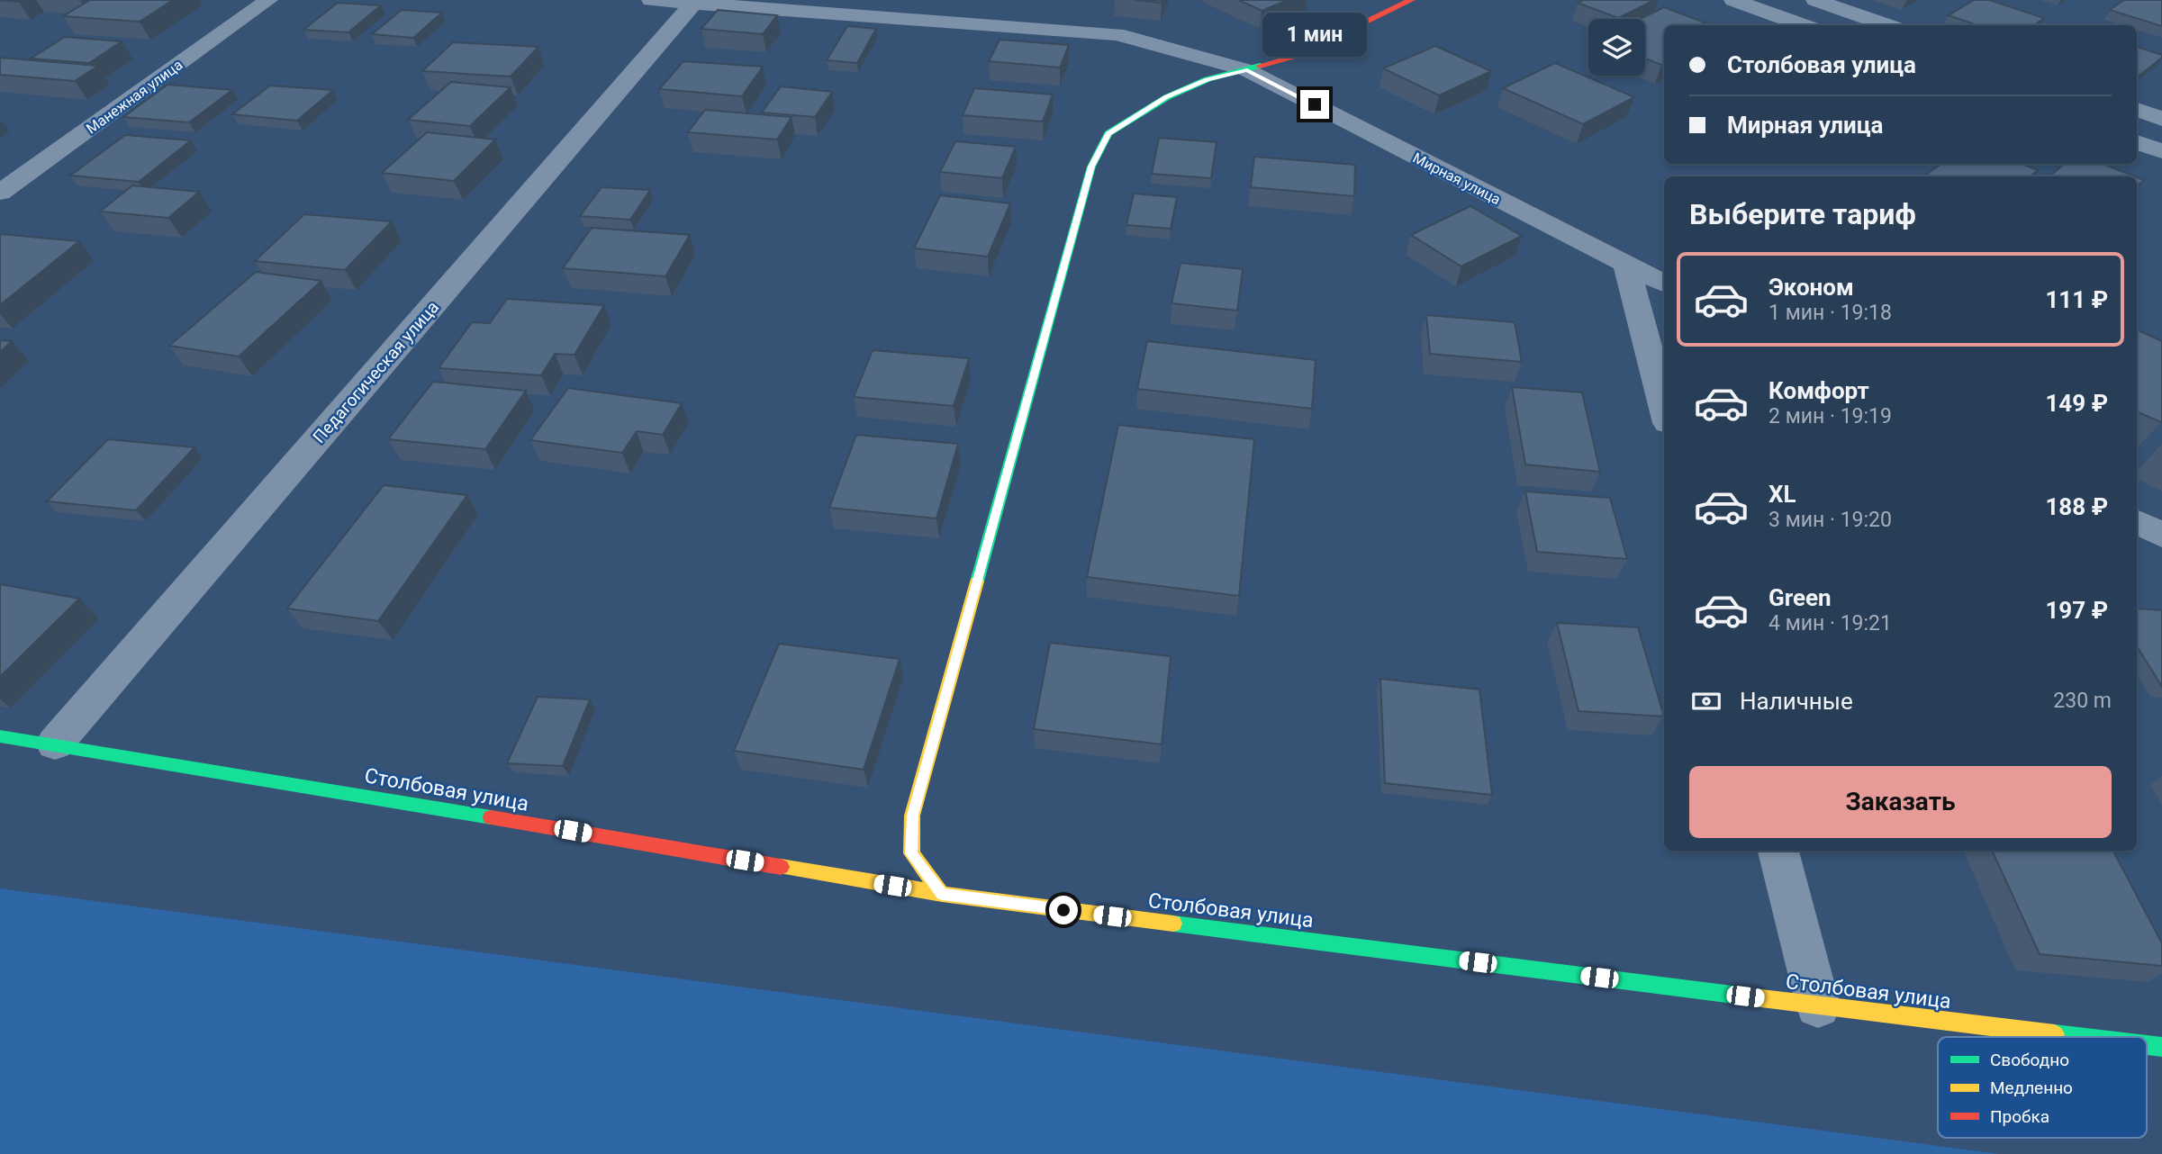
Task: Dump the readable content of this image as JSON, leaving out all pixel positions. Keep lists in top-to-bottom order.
{
  "streets": {
    "street": [
      "Манежная улица",
      "Мирная улица",
      "Педагогическая улица",
      "Столбовая улица"
    ]
  },
  "crossings": [
    ["Мирная улица", "Педагогическая улица"],
    ["Педагогическая улица", "Столбовая улица"]
  ],
  "legend": ["Свободно", "Медленно", "Пробка"],
  "page": {
    "bubble": "1 мин",
    "banner": ["Столбовая улица", "Мирная улица"],
    "heading": "Выберите тариф",
    "list": [
      {
        "name": "Эконом",
        "note": "1 мин · 19:18",
        "value": "111 ₽"
      },
      {
        "name": "Комфорт",
        "note": "2 мин · 19:19",
        "value": "149 ₽"
      },
      {
        "name": "XL",
        "note": "3 мин · 19:20",
        "value": "188 ₽"
      },
      {
        "name": "Green",
        "note": "4 мин · 19:21",
        "value": "197 ₽"
      }
    ],
    "pay": ["Наличные", "230 m"],
    "buttons": "Заказать"
  }
}
